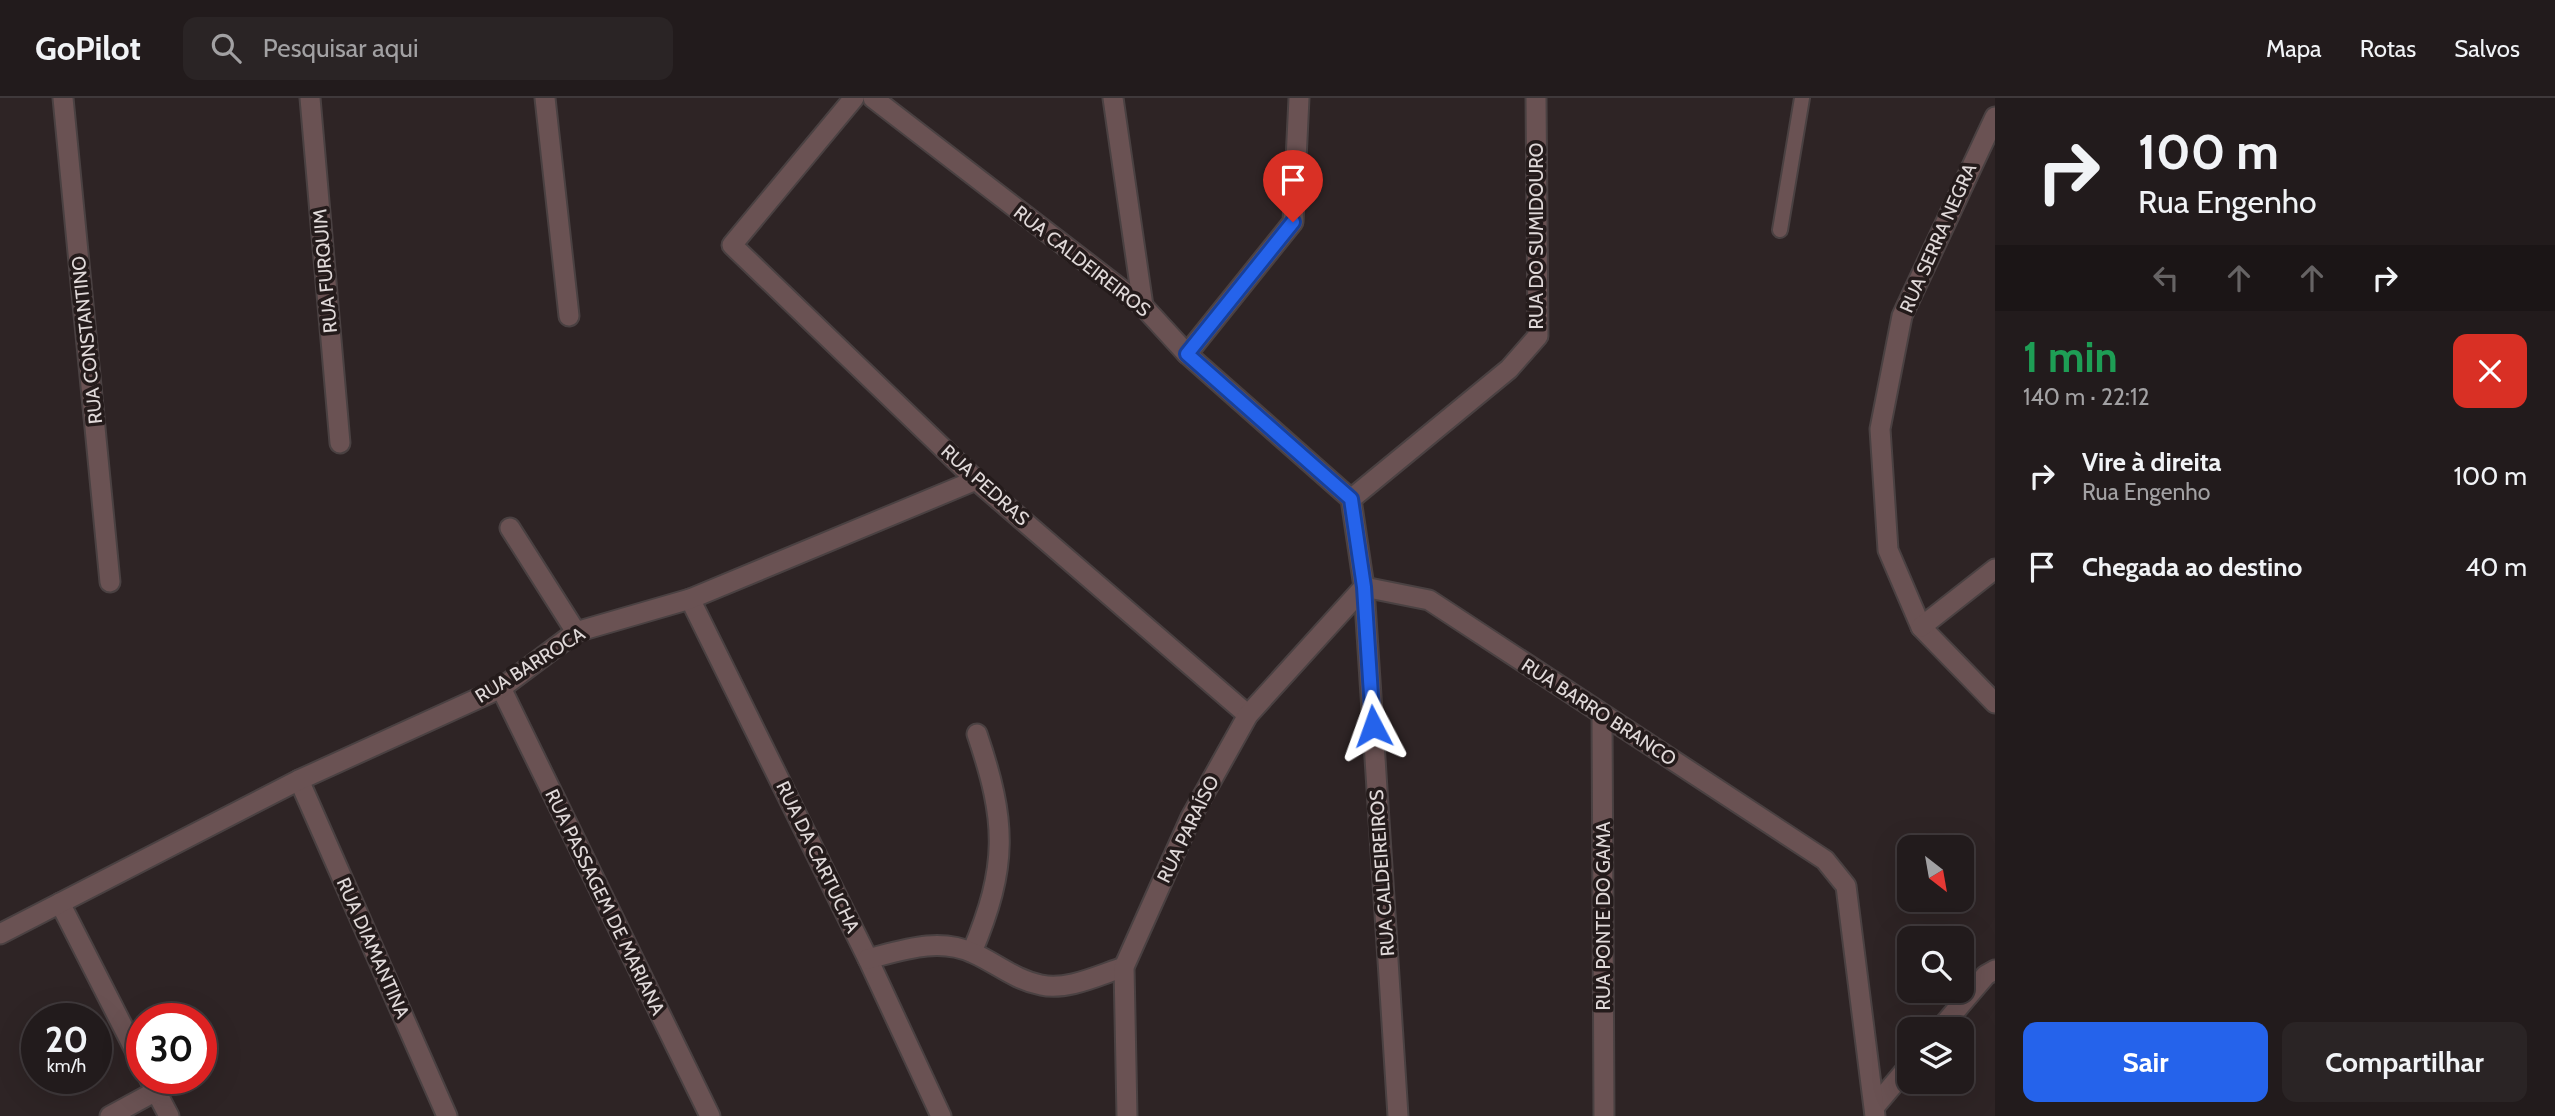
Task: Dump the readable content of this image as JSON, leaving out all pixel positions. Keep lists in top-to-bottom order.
{
  "streets": {
    "street": [
      "RUA DO SUMIDOURO",
      "RUA SERRA NEGRA",
      "RUA CALDEIREIROS",
      "RUA FURQUIM",
      "RUA CONSTANTINO",
      "RUA PEDRAS",
      "RUA BARROCA",
      "RUA BARRO BRANCO",
      "RUA PARAÍSO",
      "RUA DA CARTUCHA",
      "RUA PASSAGEM DE MARIANA",
      "RUA PONTE DO GAMA",
      "RUA DIAMANTINA"
    ]
  },
  "crossings": [
    ["RUA DO SUMIDOURO", "RUA CALDEIREIROS"],
    ["RUA CALDEIREIROS", "RUA BARRO BRANCO"],
    ["RUA CALDEIREIROS", "RUA PARAÍSO"],
    ["RUA PEDRAS", "RUA BARROCA"],
    ["RUA PEDRAS", "RUA PARAÍSO"],
    ["RUA BARROCA", "RUA DA CARTUCHA"],
    ["RUA BARROCA", "RUA PASSAGEM DE MARIANA"],
    ["RUA BARROCA", "RUA DIAMANTINA"],
    ["RUA BARRO BRANCO", "RUA PARAÍSO"],
    ["RUA BARRO BRANCO", "RUA PONTE DO GAMA"]
  ],
  "north": "bottom right",
  "page": {
    "header": "GoPilot",
    "search": "Pesquisar aqui",
    "nav": ["Mapa", "Rotas", "Salvos"],
    "turn": ["100 m", "Rua Engenho"],
    "heading": ["1 min", "140 m · 22:12"],
    "list": [
      {
        "name": "Vire à direita",
        "note": "Rua Engenho",
        "value": "100 m"
      },
      {
        "name": "Chegada ao destino",
        "value": "40 m"
      }
    ],
    "speed": "20 km/h",
    "limit": "30",
    "buttons": ["Sair", "Compartilhar"]
  }
}
